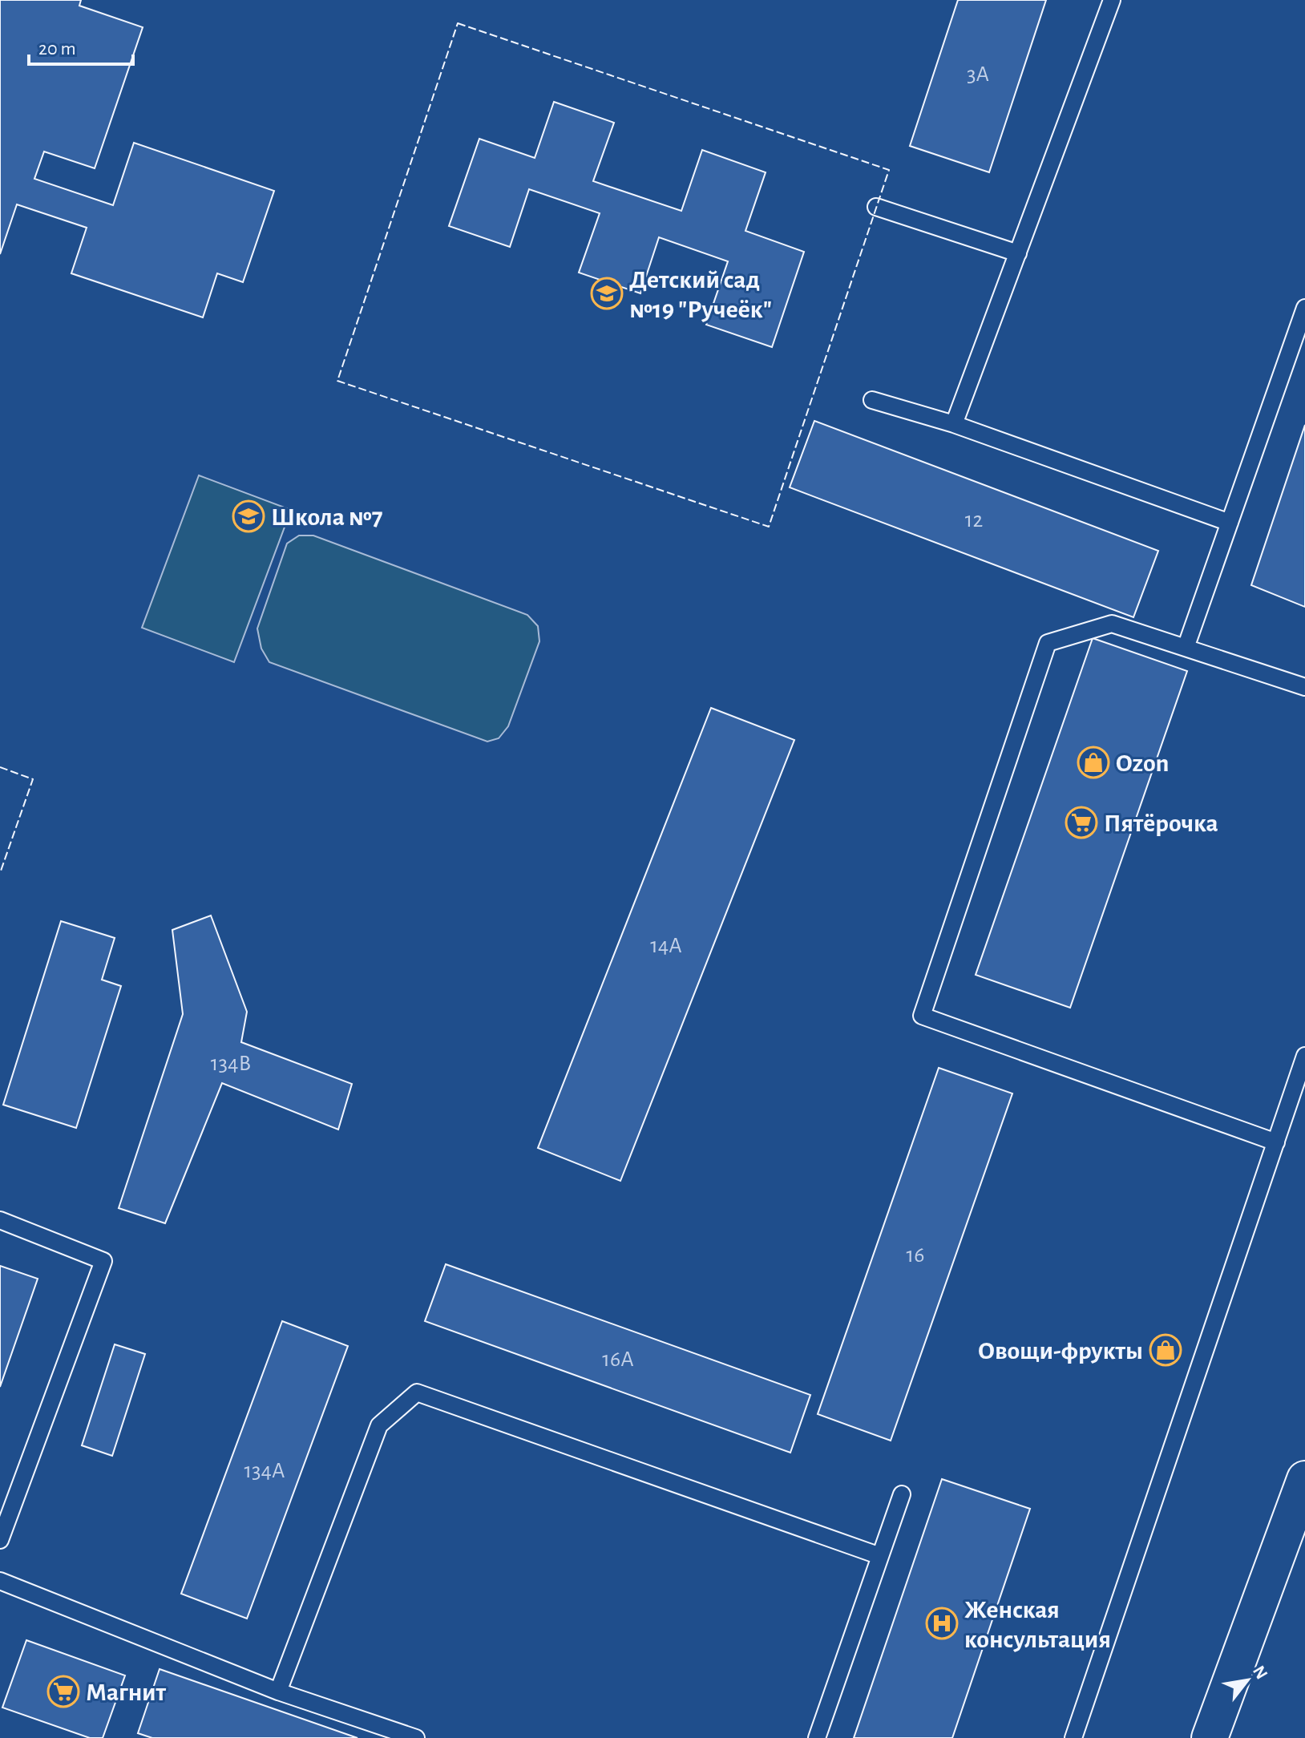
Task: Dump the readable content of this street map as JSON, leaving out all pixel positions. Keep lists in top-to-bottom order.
{
  "places": {
    "school or university": ["Детский сад №19 \"Ручеёк\"", "Школа №7"],
    "shop": ["Ozon", "Овощи-фрукты"],
    "supermarket": ["Пятёрочка", "Магнит"],
    "hospital": ["Женская консультация"]
  },
  "house_numbers": [
    "3А",
    "12",
    "14А",
    "134В",
    "16",
    "16А",
    "134А"
  ],
  "scale_bar": "20 m",
  "north": "top right"
}
